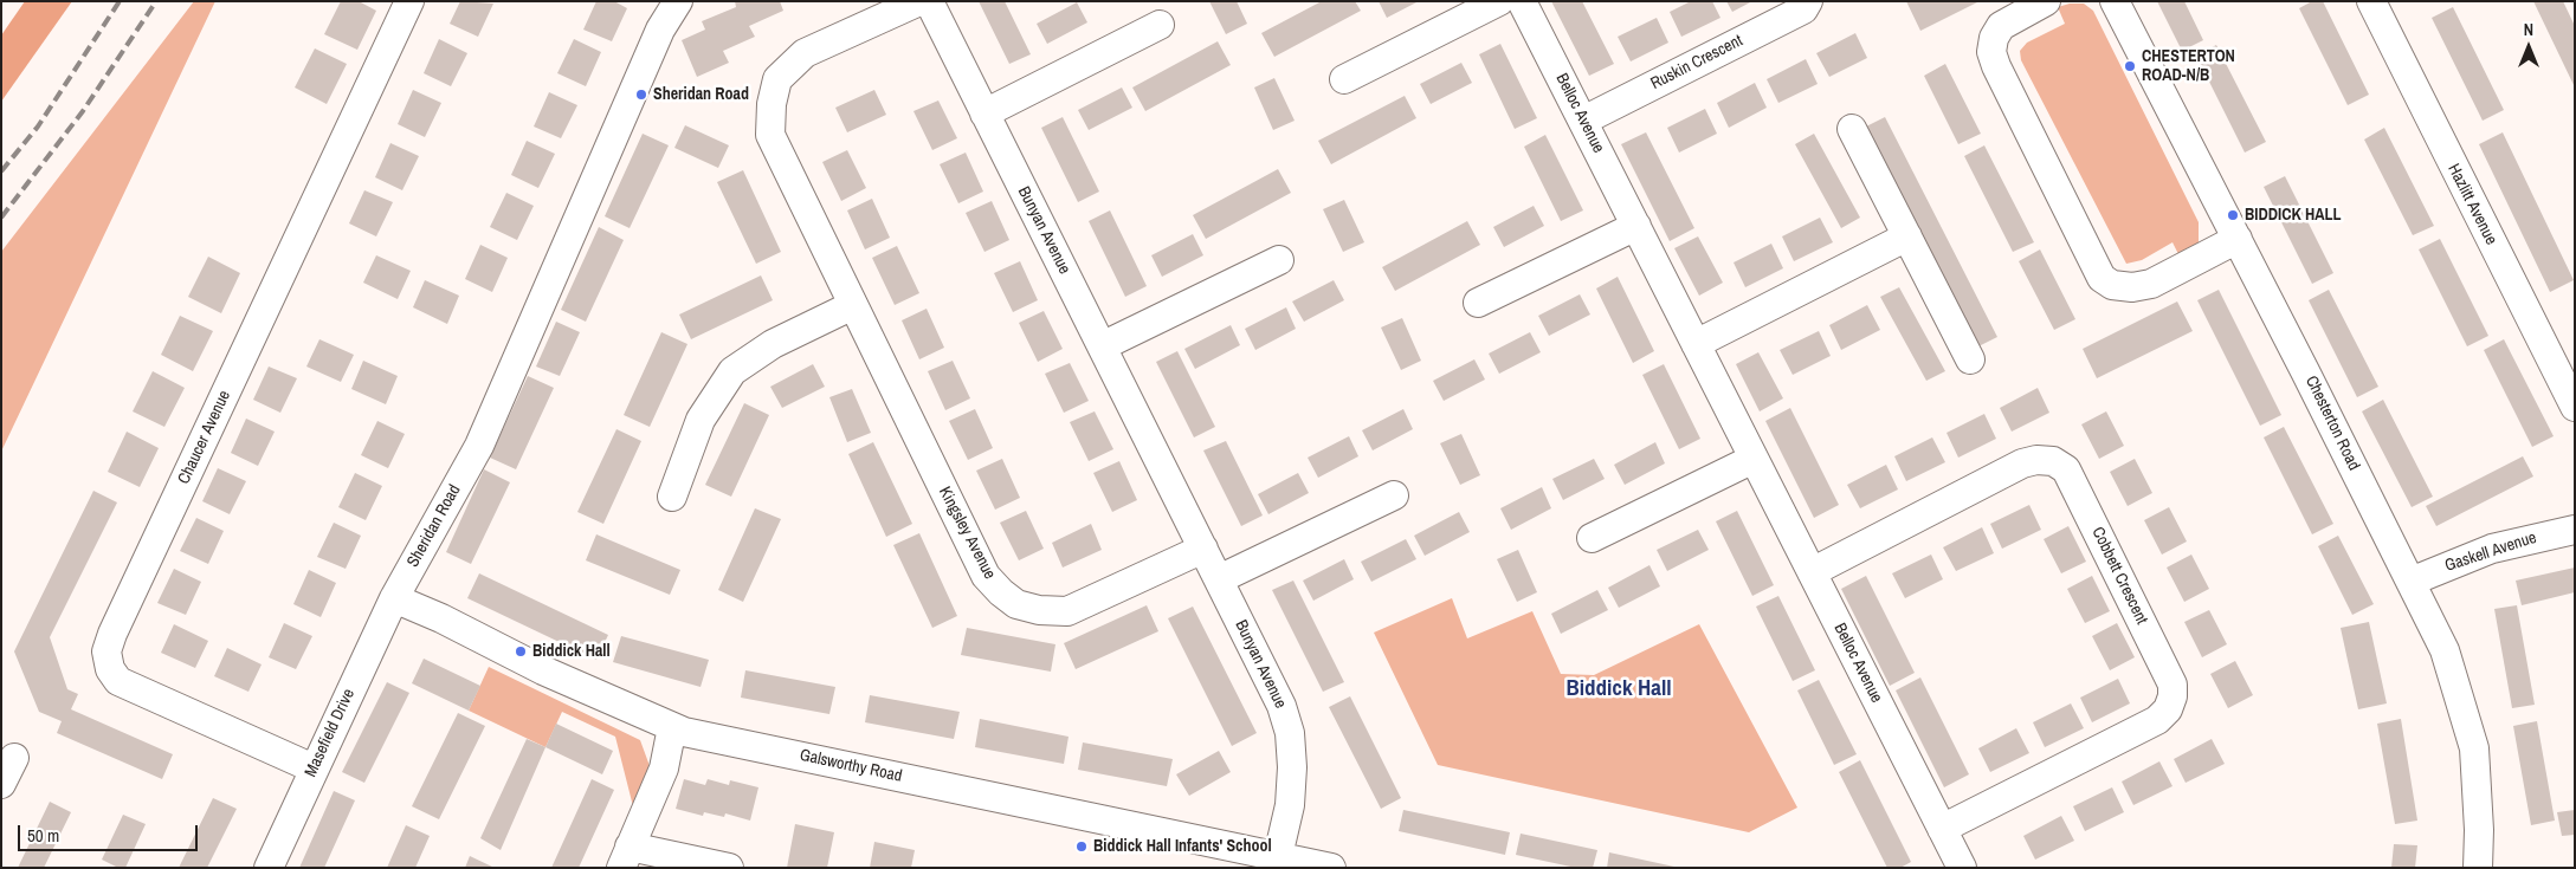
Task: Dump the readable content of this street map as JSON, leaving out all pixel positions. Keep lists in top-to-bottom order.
{
  "streets": {
    "street": [
      "Ruskin Crescent",
      "Belloc Avenue",
      "Hazlitt Avenue",
      "Bunyan Avenue",
      "Chesterton Road",
      "Chaucer Avenue",
      "Sheridan Road",
      "Kingsley Avenue",
      "Gaskell Avenue",
      "Cobbett Crescent",
      "Masefield Drive",
      "Galsworthy Road"
    ]
  },
  "crossings": [
    ["Ruskin Crescent", "Belloc Avenue"],
    ["Belloc Avenue", "Cobbett Crescent"],
    ["Bunyan Avenue", "Kingsley Avenue"],
    ["Bunyan Avenue", "Galsworthy Road"],
    ["Chesterton Road", "Gaskell Avenue"],
    ["Chaucer Avenue", "Masefield Drive"],
    ["Sheridan Road", "Masefield Drive"],
    ["Sheridan Road", "Galsworthy Road"],
    ["Masefield Drive", "Galsworthy Road"]
  ],
  "districts": ["Biddick Hall"],
  "places": [
    "CHESTERTON ROAD-N/B",
    "Sheridan Road",
    "BIDDICK HALL",
    "Biddick Hall",
    "Biddick Hall Infants' School"
  ],
  "scale_bar": "50 m",
  "north": "top"
}
